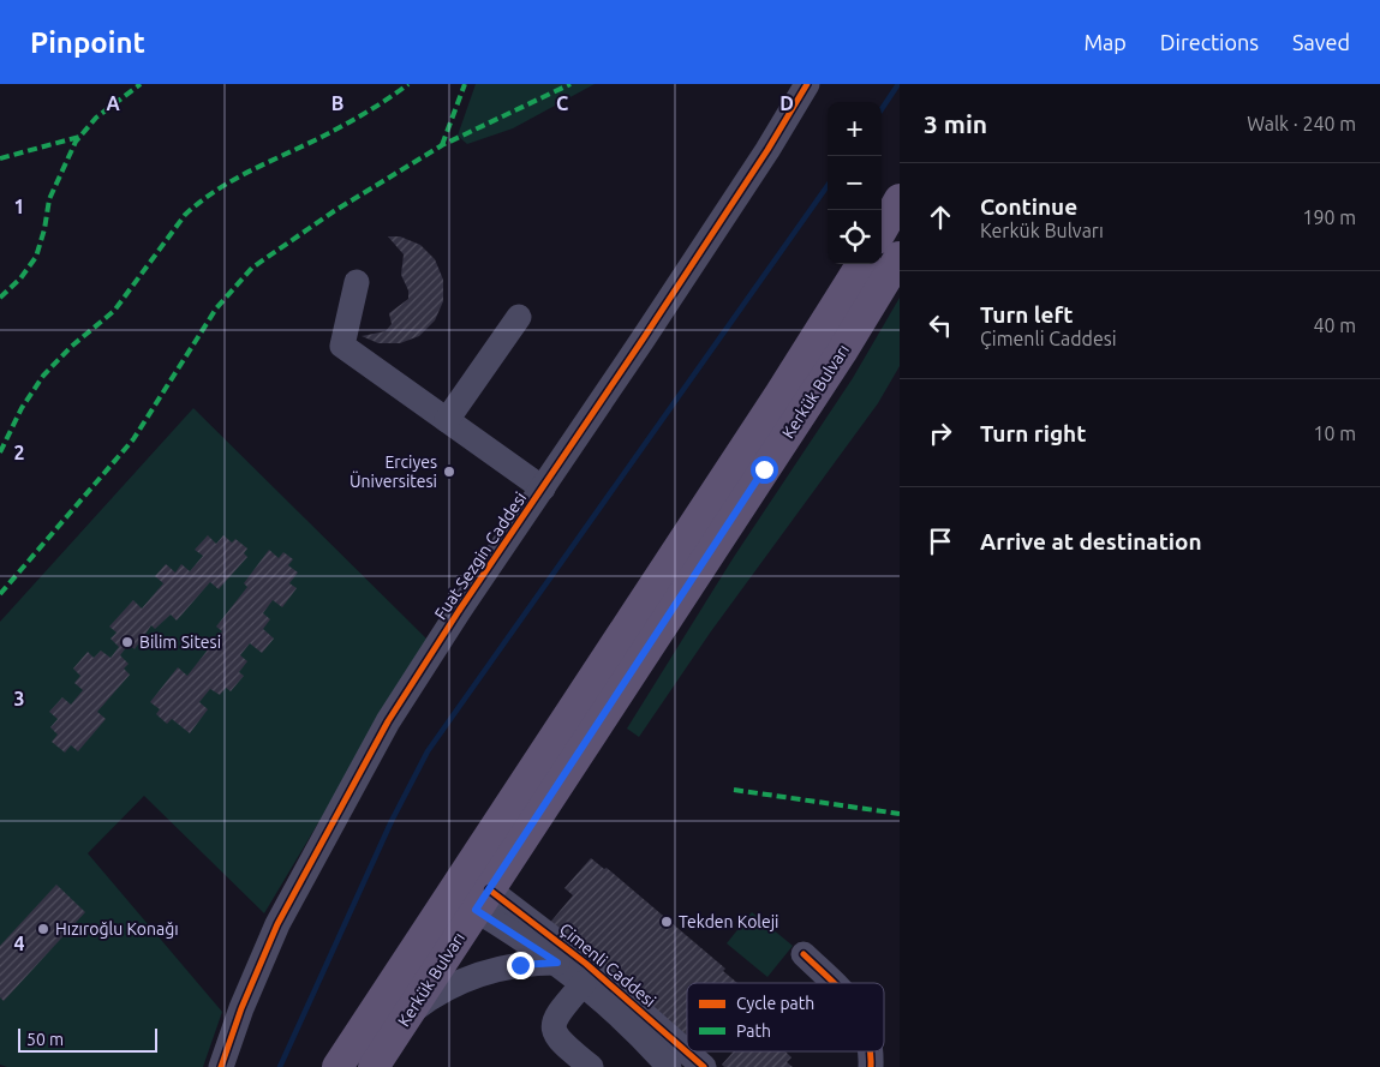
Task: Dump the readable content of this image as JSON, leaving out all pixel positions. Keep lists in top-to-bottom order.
{
  "streets": {
    "main road": ["Kerkük Bulvarı"],
    "street": ["Fuat Sezgin Caddesi", "Çimenli Caddesi"]
  },
  "crossings": [
    ["Kerkük Bulvarı", "Çimenli Caddesi"]
  ],
  "places": [
    "Erciyes Üniversitesi",
    "Bilim Sitesi",
    "Tekden Koleji",
    "Hızıroğlu Konağı"
  ],
  "legend": ["Cycle path", "Path"],
  "scale_bar": "50 m",
  "page": {
    "header": "Pinpoint",
    "nav": ["Map", "Directions", "Saved"],
    "heading": ["3 min", "Walk · 240 m"],
    "map_buttons": ["+", "−"],
    "list": [
      ["Continue", "Kerkük Bulvarı", "190 m"],
      ["Turn left", "Çimenli Caddesi", "40 m"],
      ["Turn right", "10 m"],
      "Arrive at destination"
    ],
    "scale": "50 m"
  },
  "grid": {
    "columns": [
      "A",
      "B",
      "C",
      "D"
    ],
    "rows": [
      "1",
      "2",
      "3",
      "4"
    ]
  }
}
